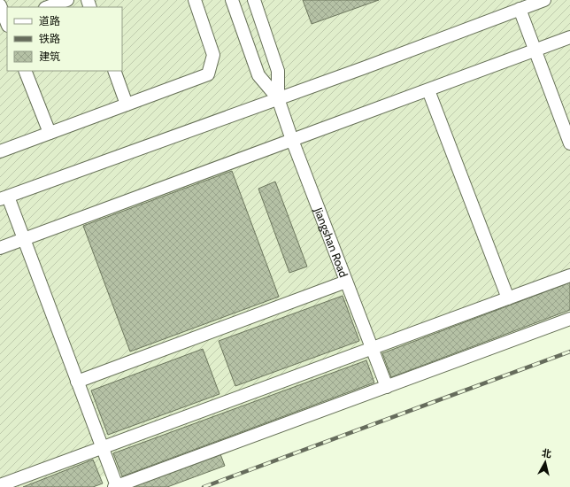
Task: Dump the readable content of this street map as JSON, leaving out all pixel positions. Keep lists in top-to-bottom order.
{
  "streets": {
    "street": ["Jiangshan Road"]
  },
  "legend": ["道路", "铁路", "建筑"],
  "north": "top"
}
